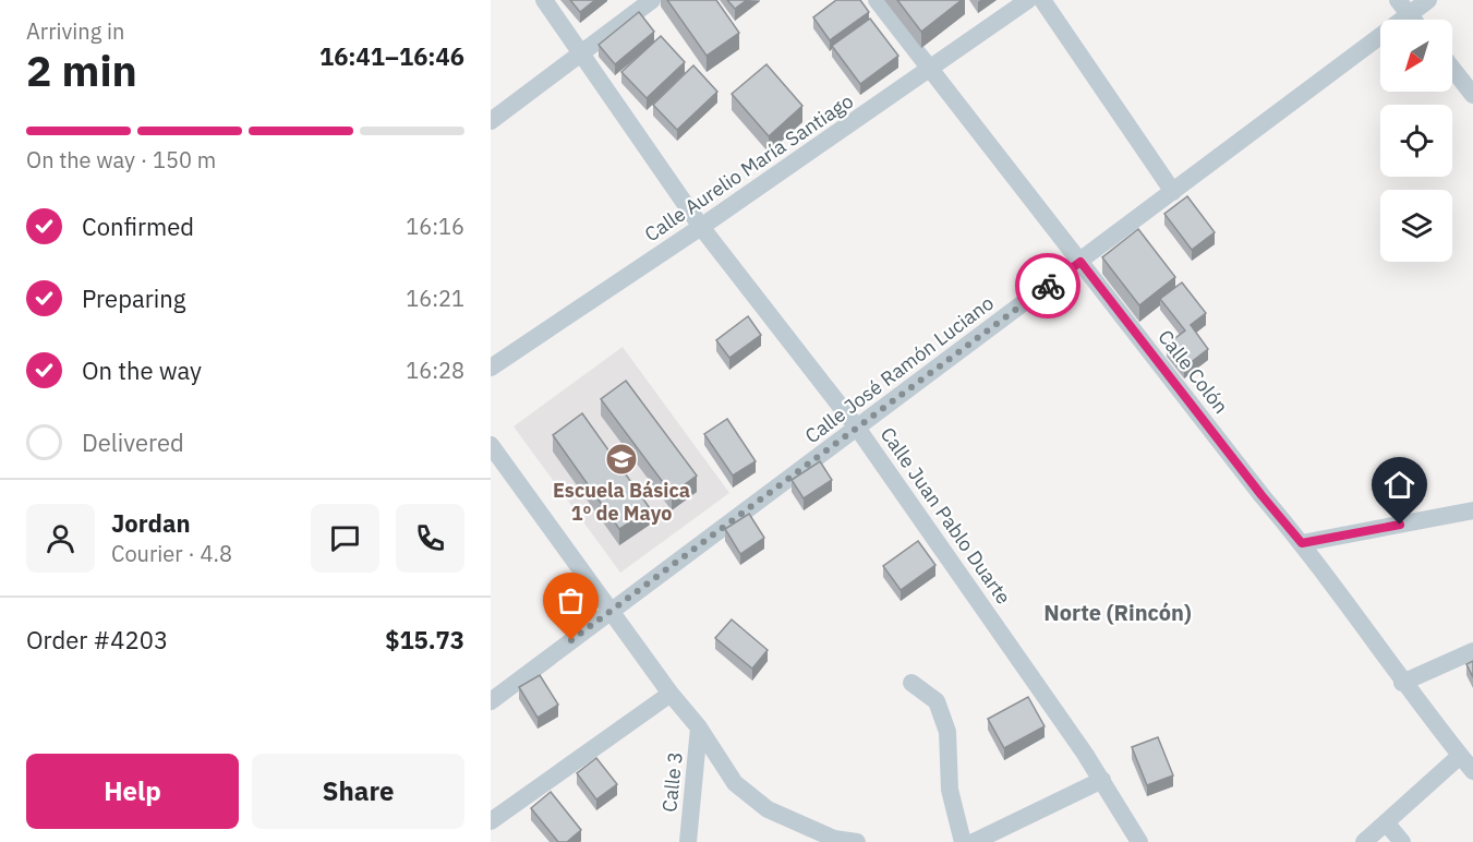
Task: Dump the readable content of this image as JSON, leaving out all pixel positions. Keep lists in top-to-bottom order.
{
  "streets": {
    "street": [
      "Calle Aurelio María Santiago",
      "Calle José Ramón Luciano",
      "Calle Colón",
      "Calle Juan Pablo Duarte",
      "Calle 3"
    ]
  },
  "crossings": [
    ["Calle Aurelio María Santiago", "Calle Colón"],
    ["Calle Aurelio María Santiago", "Calle Juan Pablo Duarte"],
    ["Calle José Ramón Luciano", "Calle Colón"],
    ["Calle José Ramón Luciano", "Calle Juan Pablo Duarte"]
  ],
  "districts": ["Norte (Rincón)"],
  "places": {
    "school or university": ["Escuela Básica 1º de Mayo"]
  },
  "north": "bottom left",
  "page": {
    "heading": ["2 min", "Arriving in", "16:41–16:46"],
    "panel": [
      "Jordan",
      "Courier · 4.8",
      "Order #4203",
      "$15.73"
    ],
    "bar": "On the way · 150 m",
    "list": [
      ["Confirmed", "16:16"],
      ["Preparing", "16:21"],
      ["On the way", "16:28"],
      "Delivered"
    ],
    "buttons": ["Help", "Share"]
  }
}
